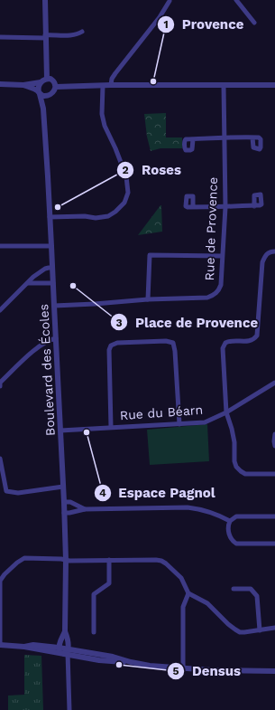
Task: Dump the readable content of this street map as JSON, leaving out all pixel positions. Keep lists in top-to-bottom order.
{
  "streets": {
    "street": ["Rue de Provence", "Boulevard des Écoles", "Rue du Béarn"]
  },
  "crossings": [
    ["Rue de Provence", "Boulevard des Écoles"],
    ["Boulevard des Écoles", "Rue du Béarn"]
  ],
  "places": [
    "Provence",
    "Roses",
    "Place de Provence",
    "Espace Pagnol",
    "Densus"
  ]
}
